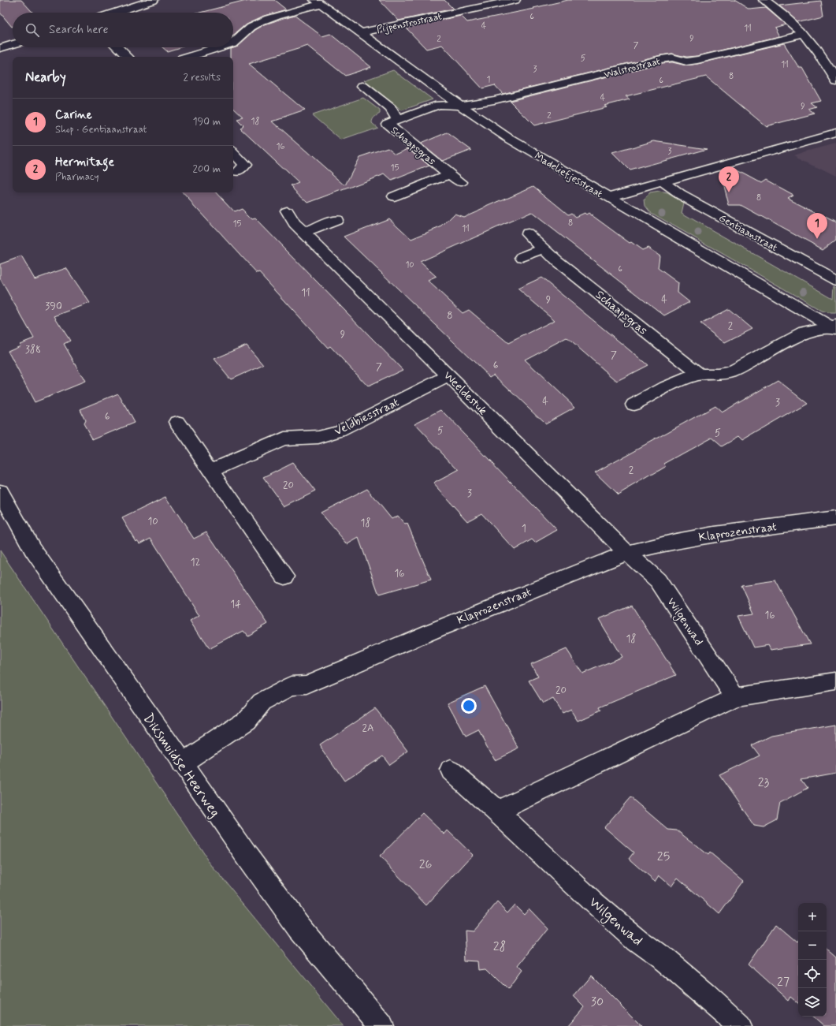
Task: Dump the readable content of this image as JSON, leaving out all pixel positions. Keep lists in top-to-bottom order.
{
  "streets": {
    "street": [
      "Pijpenstrostraat",
      "Walstrostraat",
      "Schaapsgras",
      "Madeliefjesstraat",
      "Gentiaanstraat",
      "Weeldestuk",
      "Veldbiesstraat",
      "Klaprozenstraat",
      "Wilgenwad",
      "Diksmuidse Heerweg"
    ]
  },
  "crossings": [
    ["Pijpenstrostraat", "Madeliefjesstraat"],
    ["Walstrostraat", "Schaapsgras"],
    ["Walstrostraat", "Madeliefjesstraat"],
    ["Schaapsgras", "Madeliefjesstraat"],
    ["Weeldestuk", "Veldbiesstraat"],
    ["Weeldestuk", "Klaprozenstraat"],
    ["Weeldestuk", "Wilgenwad"],
    ["Klaprozenstraat", "Wilgenwad"],
    ["Klaprozenstraat", "Diksmuidse Heerweg"]
  ],
  "house_numbers": [
    "6",
    "4",
    "11",
    "9",
    "2",
    "7",
    "5",
    "11",
    "3",
    "8",
    "1",
    "6",
    "4",
    "9",
    "2",
    "18",
    "16",
    "3",
    "15",
    "8",
    "8",
    "15",
    "11",
    "10",
    "6",
    "11",
    "9",
    "4",
    "390",
    "8",
    "2",
    "9",
    "388",
    "7",
    "6",
    "7",
    "4",
    "3",
    "6",
    "5",
    "5",
    "2",
    "20",
    "3",
    "10",
    "18",
    "1",
    "12",
    "16",
    "14",
    "16",
    "18",
    "20",
    "2A",
    "23",
    "25",
    "26",
    "28",
    "27",
    "30"
  ],
  "page": {
    "search": "Search here",
    "heading": ["Nearby", "2 results"],
    "list": [
      {
        "mark": "1",
        "name": "Carine",
        "note": "Shop · Gentiaanstraat",
        "value": "190 m"
      },
      {
        "mark": "2",
        "name": "Hermitage",
        "note": "Pharmacy",
        "value": "200 m"
      }
    ],
    "pins": ["2", "1"],
    "map_buttons": ["+", "−"]
  }
}
